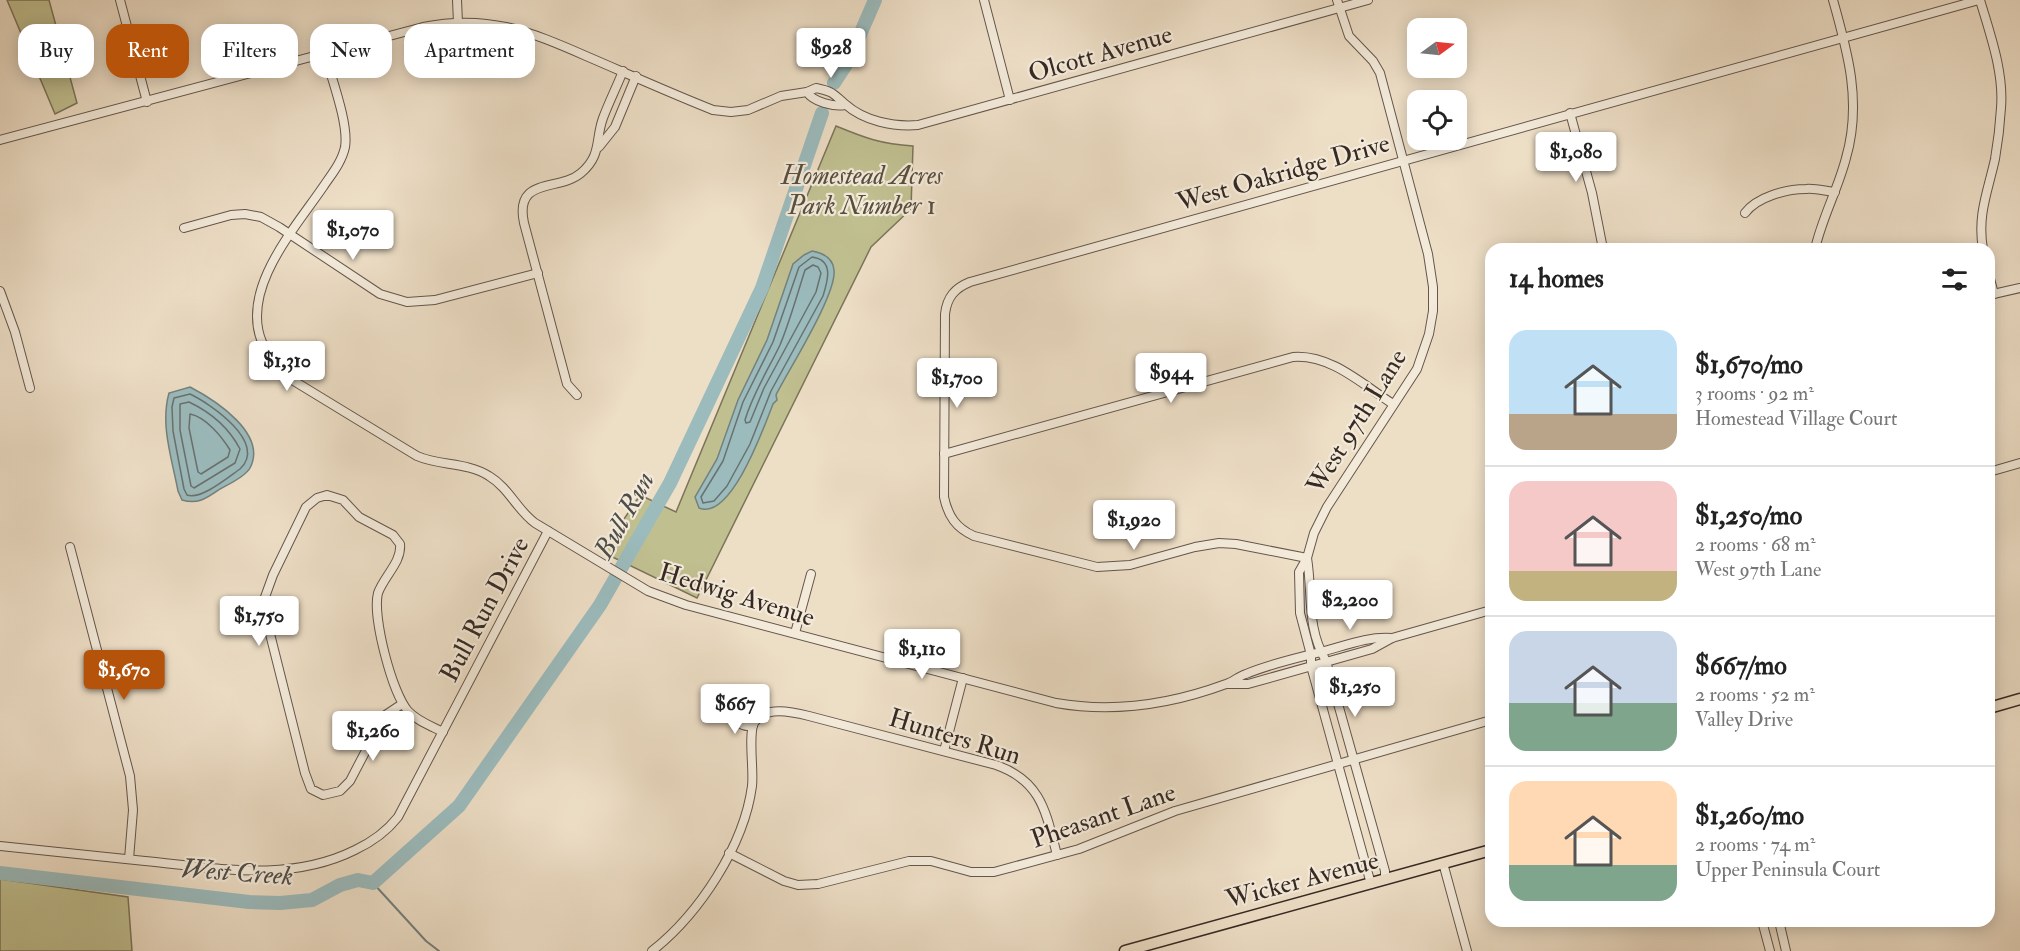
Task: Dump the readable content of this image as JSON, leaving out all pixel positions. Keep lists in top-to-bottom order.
{
  "streets": {
    "highway": ["Wicker Avenue"],
    "street": [
      "Olcott Avenue",
      "West Oakridge Drive",
      "West 97th Lane",
      "Hedwig Avenue",
      "Bull Run Drive",
      "Hunters Run",
      "Pheasant Lane"
    ]
  },
  "crossings": [
    ["Olcott Avenue", "West 97th Lane"],
    ["West Oakridge Drive", "West 97th Lane"],
    ["West 97th Lane", "Hedwig Avenue"],
    ["West 97th Lane", "Pheasant Lane"],
    ["West 97th Lane", "Wicker Avenue"],
    ["Hedwig Avenue", "Bull Run Drive"],
    ["Hunters Run", "Pheasant Lane"]
  ],
  "water": ["Bull Run", "West Creek"],
  "parks": ["Homestead Acres Park Number 1"],
  "north": "right",
  "page": {
    "chip": [
      "Buy",
      "Rent",
      "Filters",
      "New",
      "Apartment"
    ],
    "price": [
      "$928",
      "$1,080",
      "$1,070",
      "$1,310",
      "$944",
      "$1,700",
      "$1,920",
      "$2,200",
      "$1,750",
      "$1,110",
      "$1,670",
      "$1,250",
      "$667",
      "$1,260"
    ],
    "heading": "14 homes",
    "list": [
      {
        "name": "$1,670/mo",
        "note": "3 rooms · 92 m² · Homestead Village Court"
      },
      {
        "name": "$1,250/mo",
        "note": "2 rooms · 68 m² · West 97th Lane"
      },
      {
        "name": "$667/mo",
        "note": "2 rooms · 52 m² · Valley Drive"
      },
      {
        "name": "$1,260/mo",
        "note": "2 rooms · 74 m² · Upper Peninsula Court"
      }
    ]
  }
}
